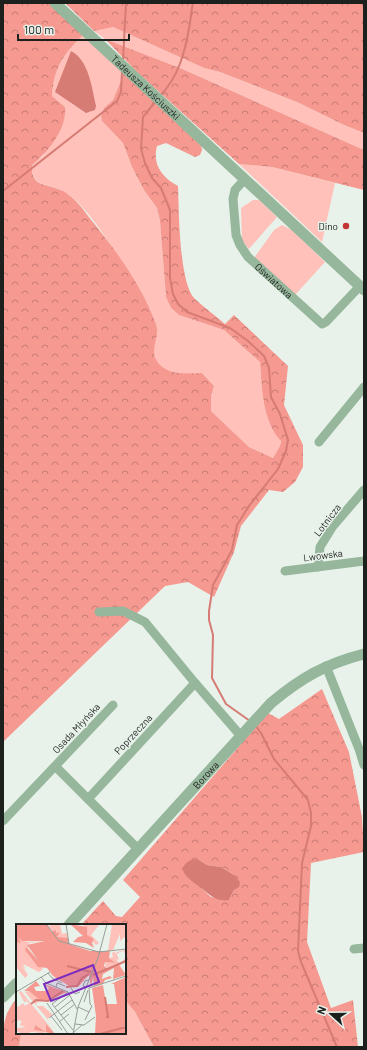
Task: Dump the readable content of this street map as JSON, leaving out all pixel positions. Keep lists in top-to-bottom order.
{
  "streets": {
    "street": [
      "Tadeusza Kościuszki",
      "Oświatowa",
      "Lotnicza",
      "Lwowska",
      "Osada Młyńska",
      "Poprzeczna",
      "Borowa"
    ]
  },
  "crossings": [
    ["Tadeusza Kościuszki", "Oświatowa"],
    ["Lotnicza", "Lwowska"],
    ["Osada Młyńska", "Poprzeczna"]
  ],
  "places": ["Dino"],
  "scale_bar": "100 m",
  "north": "left"
}
